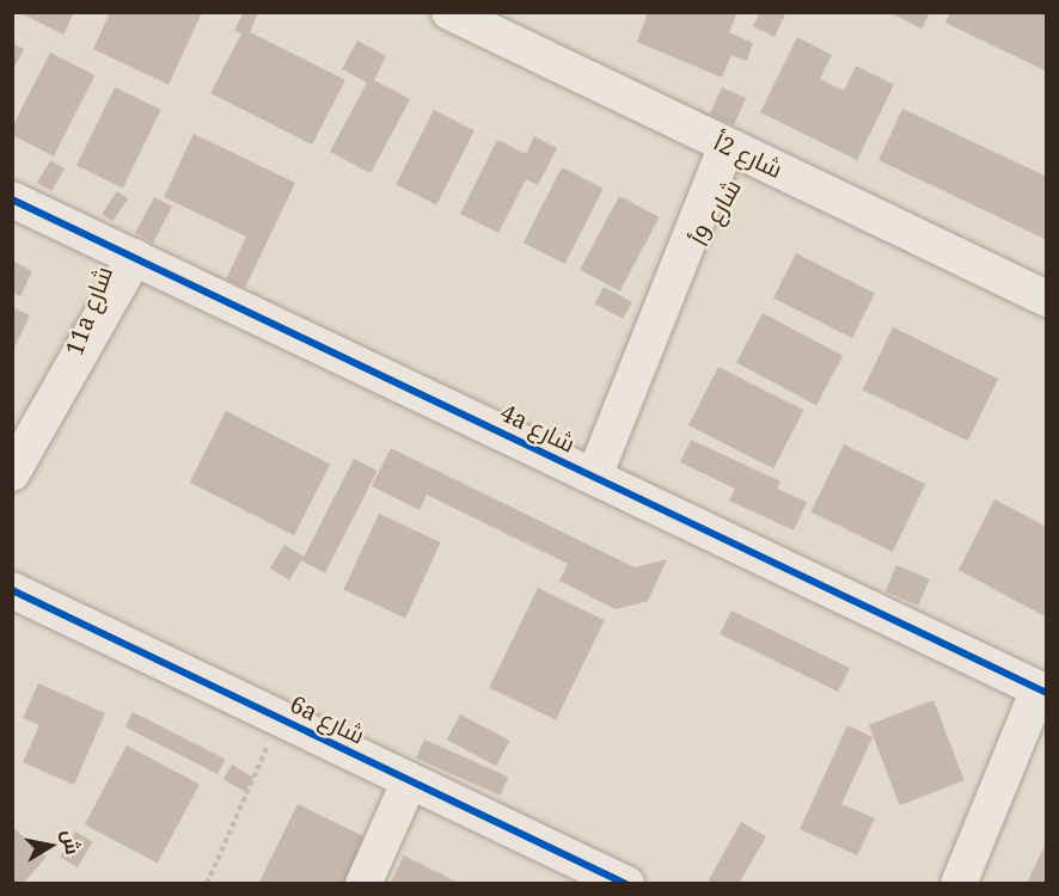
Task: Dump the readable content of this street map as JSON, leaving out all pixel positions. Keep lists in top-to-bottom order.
{
  "streets": {
    "street": [
      "شارع 2أ",
      "شارع 9أ",
      "11a شارع",
      "4a شارع",
      "6a شارع"
    ]
  },
  "crossings": [
    ["شارع 2أ", "شارع 9أ"],
    ["شارع 9أ", "4a شارع"],
    ["11a شارع", "4a شارع"]
  ],
  "north": "right"
}
